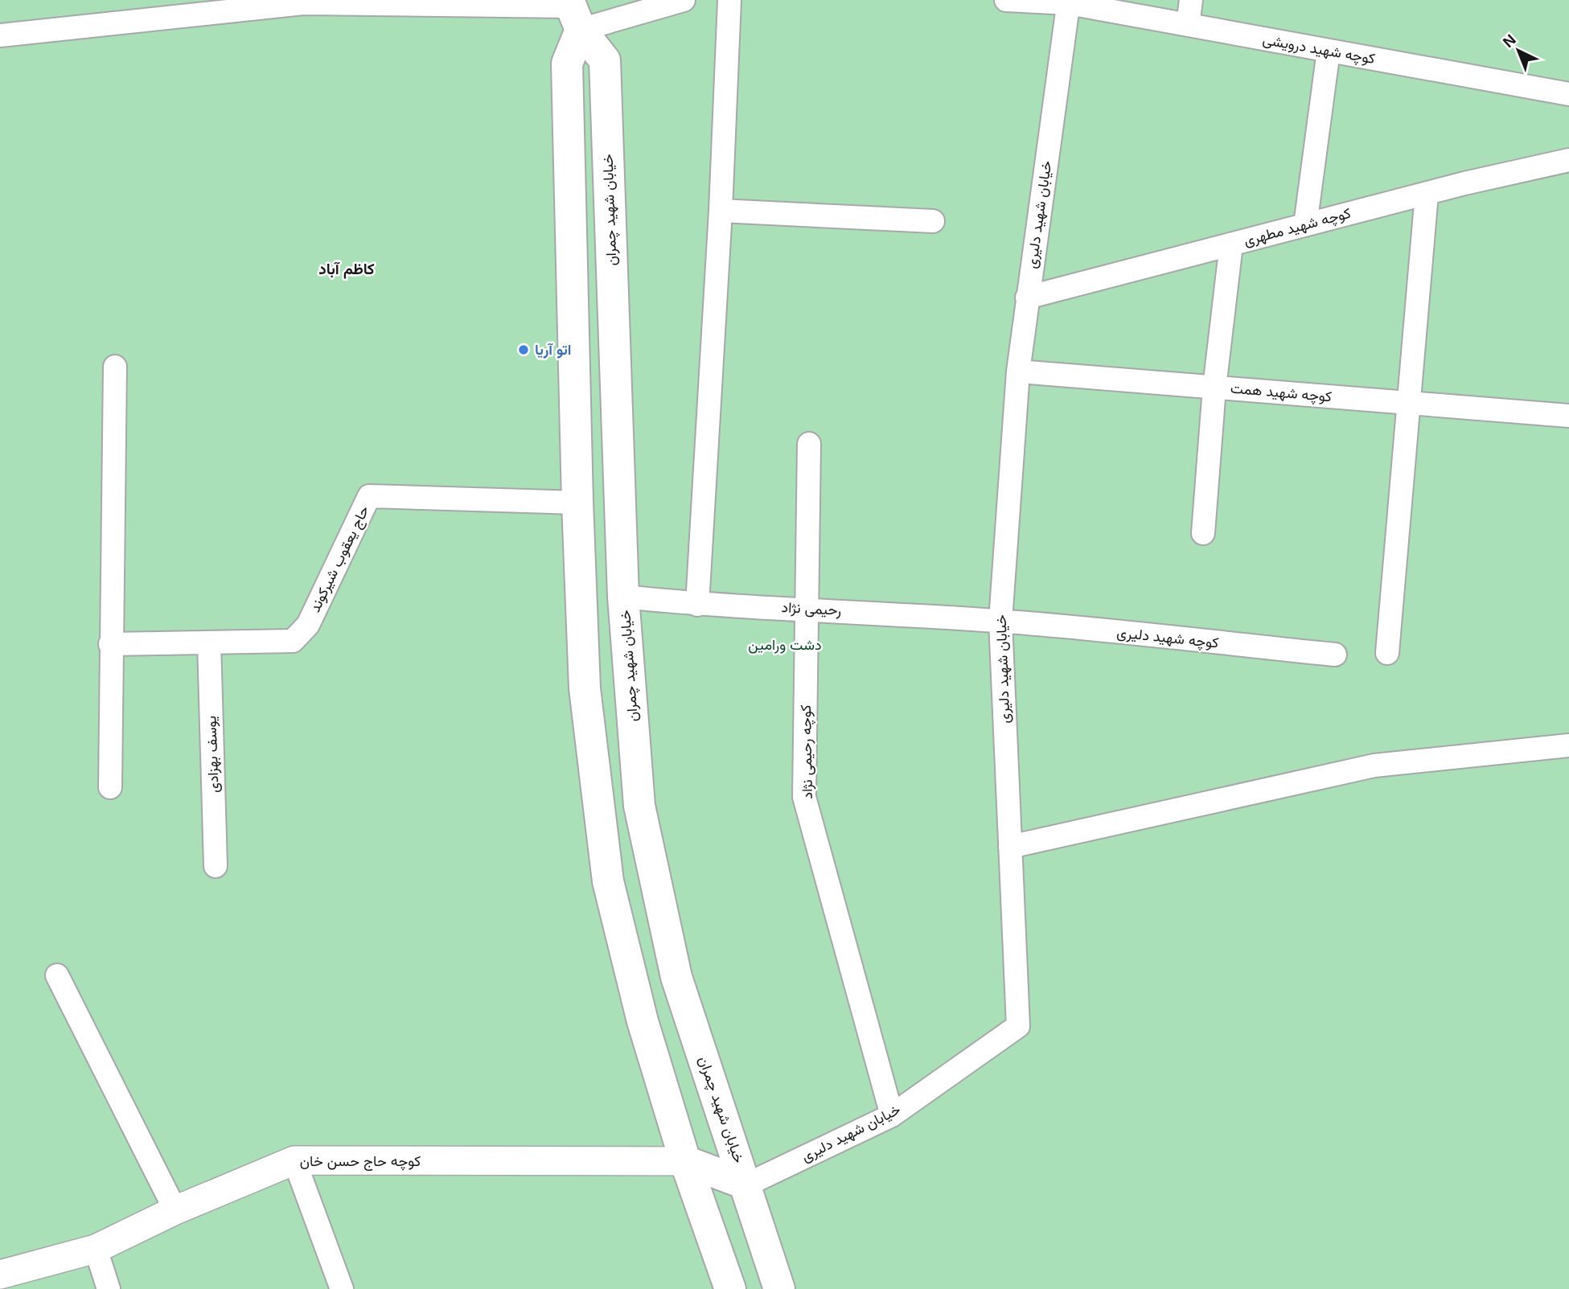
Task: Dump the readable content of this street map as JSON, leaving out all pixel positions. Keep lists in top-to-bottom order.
{
  "streets": {
    "main road": ["خیابان شهید چمران"],
    "street": [
      "کوچه شهید درویشی",
      "خیابان شهید دلیری",
      "کوچه شهید مطهری",
      "کوچه شهید همت",
      "حاج یعقوب شیرکوند",
      "رحیمی نژاد",
      "کوچه شهید دلیری",
      "کوچه رحیمی نژاد",
      "یوسف بهزادی",
      "کوچه حاج حسن خان"
    ]
  },
  "crossings": [
    ["کوچه شهید درویشی", "خیابان شهید دلیری"],
    ["خیابان شهید چمران", "خیابان شهید دلیری"],
    ["خیابان شهید چمران", "رحیمی نژاد"],
    ["خیابان شهید دلیری", "کوچه شهید مطهری"],
    ["خیابان شهید دلیری", "کوچه شهید همت"],
    ["خیابان شهید دلیری", "رحیمی نژاد"],
    ["خیابان شهید دلیری", "کوچه شهید دلیری"],
    ["خیابان شهید دلیری", "کوچه رحیمی نژاد"],
    ["حاج یعقوب شیرکوند", "یوسف بهزادی"],
    ["رحیمی نژاد", "کوچه شهید دلیری"],
    ["رحیمی نژاد", "کوچه رحیمی نژاد"]
  ],
  "districts": ["کاظم آباد"],
  "parks": ["دشت ورامین"],
  "places": ["اتو آریا"],
  "north": "top left"
}
